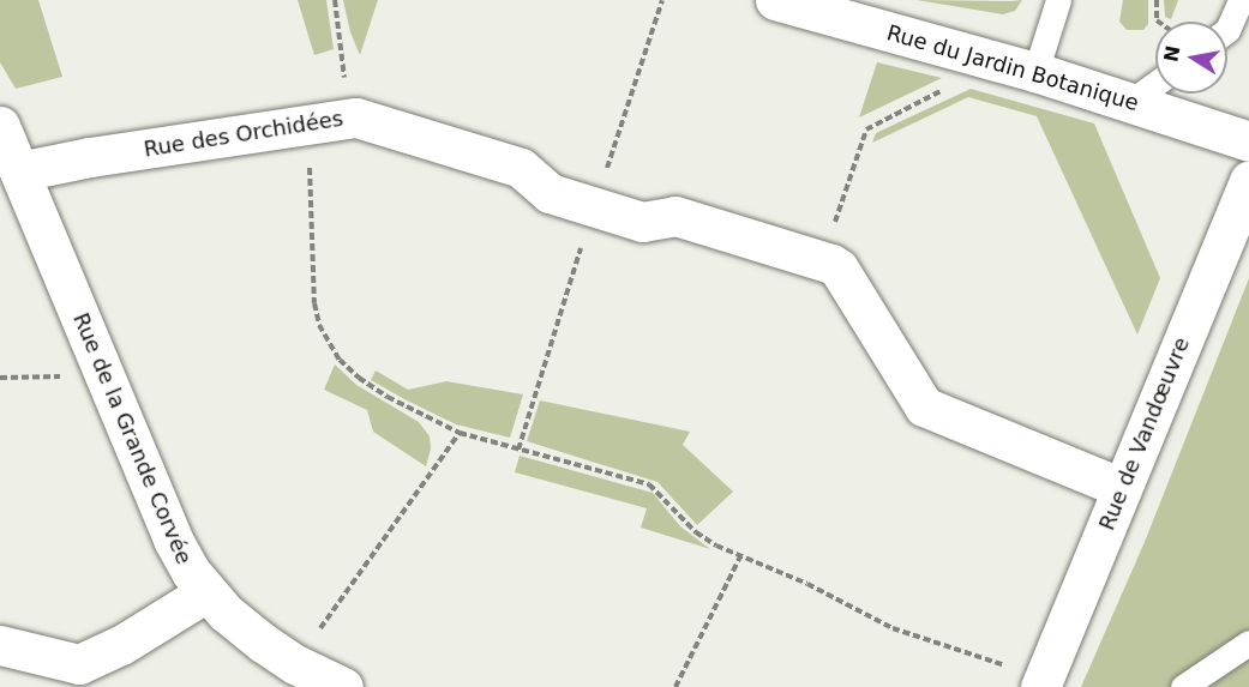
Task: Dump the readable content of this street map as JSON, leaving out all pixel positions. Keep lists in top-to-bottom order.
{
  "streets": {
    "street": [
      "Rue du Jardin Botanique",
      "Rue des Orchidées",
      "Rue de Vandœuvre",
      "Rue de la Grande Corvée"
    ]
  },
  "crossings": [
    ["Rue des Orchidées", "Rue de Vandœuvre"],
    ["Rue des Orchidées", "Rue de la Grande Corvée"]
  ],
  "north": "left"
}
